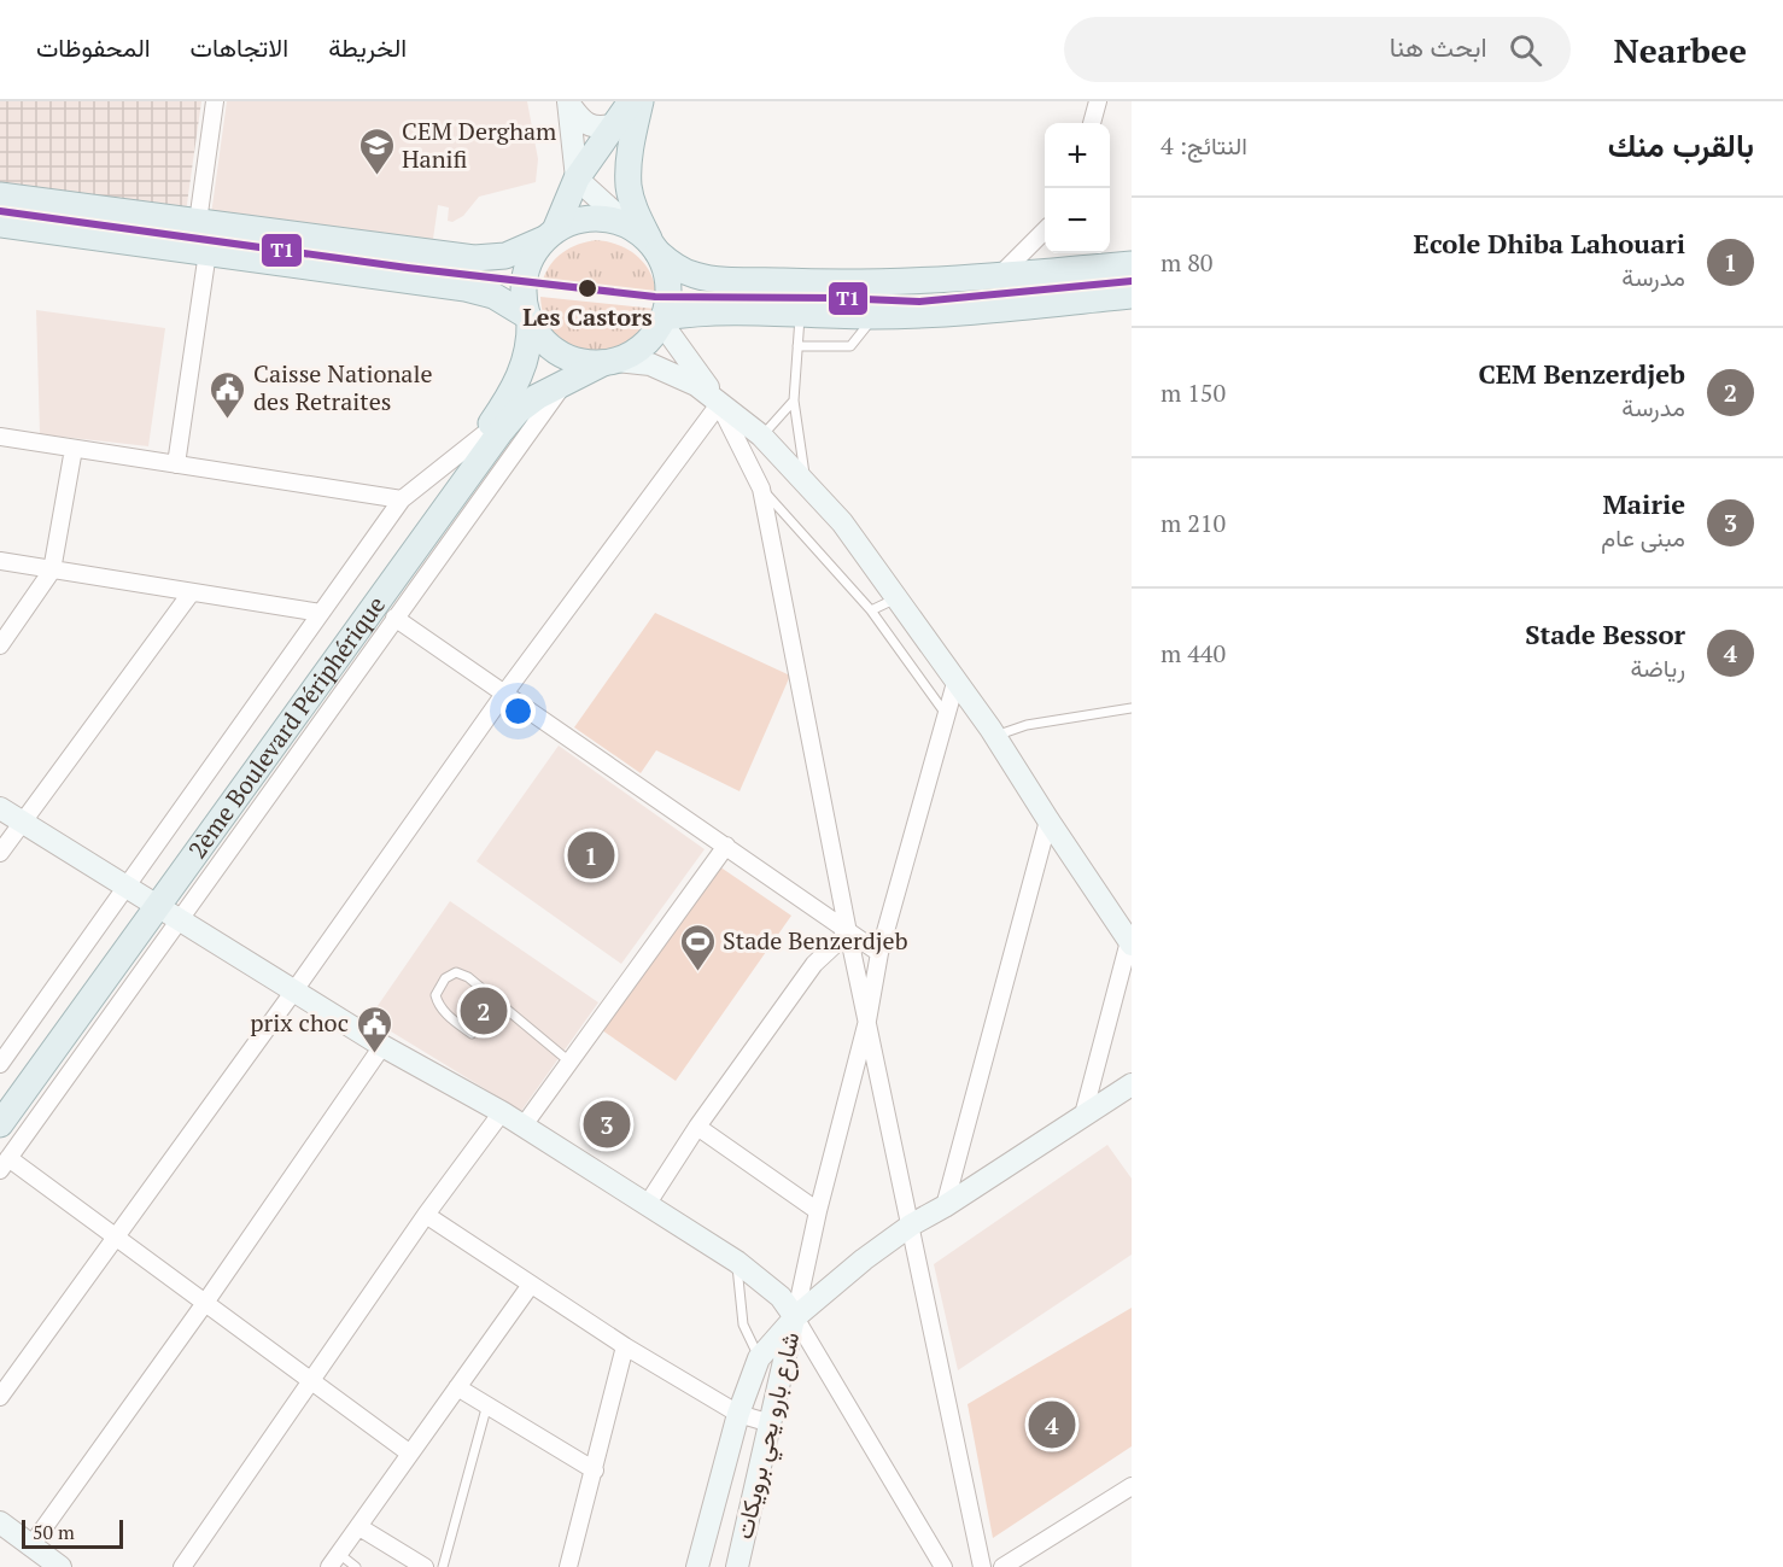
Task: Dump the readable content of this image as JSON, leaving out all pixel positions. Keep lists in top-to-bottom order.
{
  "streets": {
    "main road": ["2ème Boulevard Périphérique", "شارع بارو يحي برويكات"]
  },
  "places": {
    "school or university": ["CEM Dergham Hanifi"],
    "other": ["Les Castors"],
    "public building": ["Caisse Nationale des Retraites", "prix choc"],
    "sports": ["Stade Benzerdjeb"]
  },
  "lines": ["transit line T1"],
  "scale_bar": "50 m",
  "page": {
    "header": "Nearbee",
    "search": "ابحث هنا",
    "nav": ["الخريطة", "الاتجاهات", "المحفوظات"],
    "heading": ["بالقرب منك", "النتائج: 4"],
    "map_buttons": ["+", "−"],
    "list": [
      {
        "mark": "1",
        "name": "Ecole Dhiba Lahouari",
        "note": "مدرسة",
        "value": "80 m"
      },
      {
        "mark": "2",
        "name": "CEM Benzerdjeb",
        "note": "مدرسة",
        "value": "150 m"
      },
      {
        "mark": "3",
        "name": "Mairie",
        "note": "مبنى عام",
        "value": "210 m"
      },
      {
        "mark": "4",
        "name": "Stade Bessor",
        "note": "رياضة",
        "value": "440 m"
      }
    ],
    "pins": [
      "1",
      "2",
      "3",
      "4"
    ],
    "scale": "50 m"
  }
}
